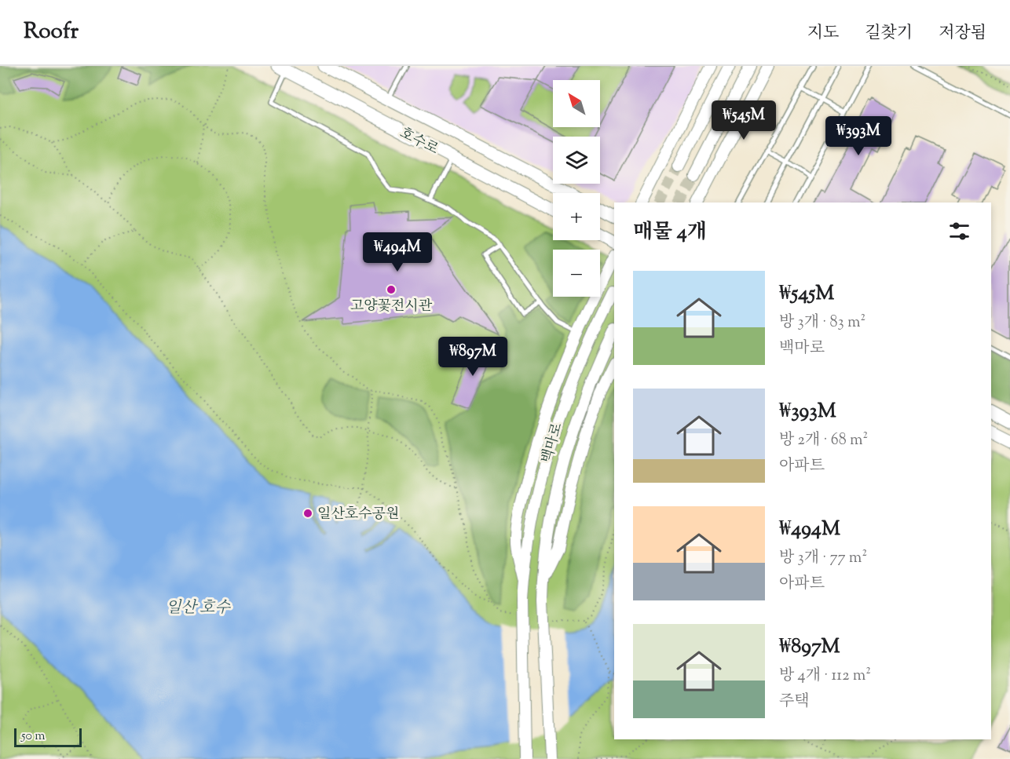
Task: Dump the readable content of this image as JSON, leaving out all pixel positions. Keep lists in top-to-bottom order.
{
  "streets": {
    "main road": ["호수로", "백마로"]
  },
  "water": ["일산 호수"],
  "places": ["고양꽃전시관", "일산호수공원"],
  "scale_bar": "50 m",
  "north": "top left",
  "page": {
    "header": "Roofr",
    "nav": ["지도", "길찾기", "저장됨"],
    "map_buttons": ["+", "−"],
    "price": [
      "₩545M",
      "₩393M",
      "₩494M",
      "₩897M"
    ],
    "heading": "매물 4개",
    "list": [
      {
        "name": "₩545M",
        "note": "방 3개 · 83 m² · 백마로"
      },
      {
        "name": "₩393M",
        "note": "방 2개 · 68 m² · 아파트"
      },
      {
        "name": "₩494M",
        "note": "방 3개 · 77 m² · 아파트"
      },
      {
        "name": "₩897M",
        "note": "방 4개 · 112 m² · 주택"
      }
    ],
    "scale": "50 m"
  }
}
